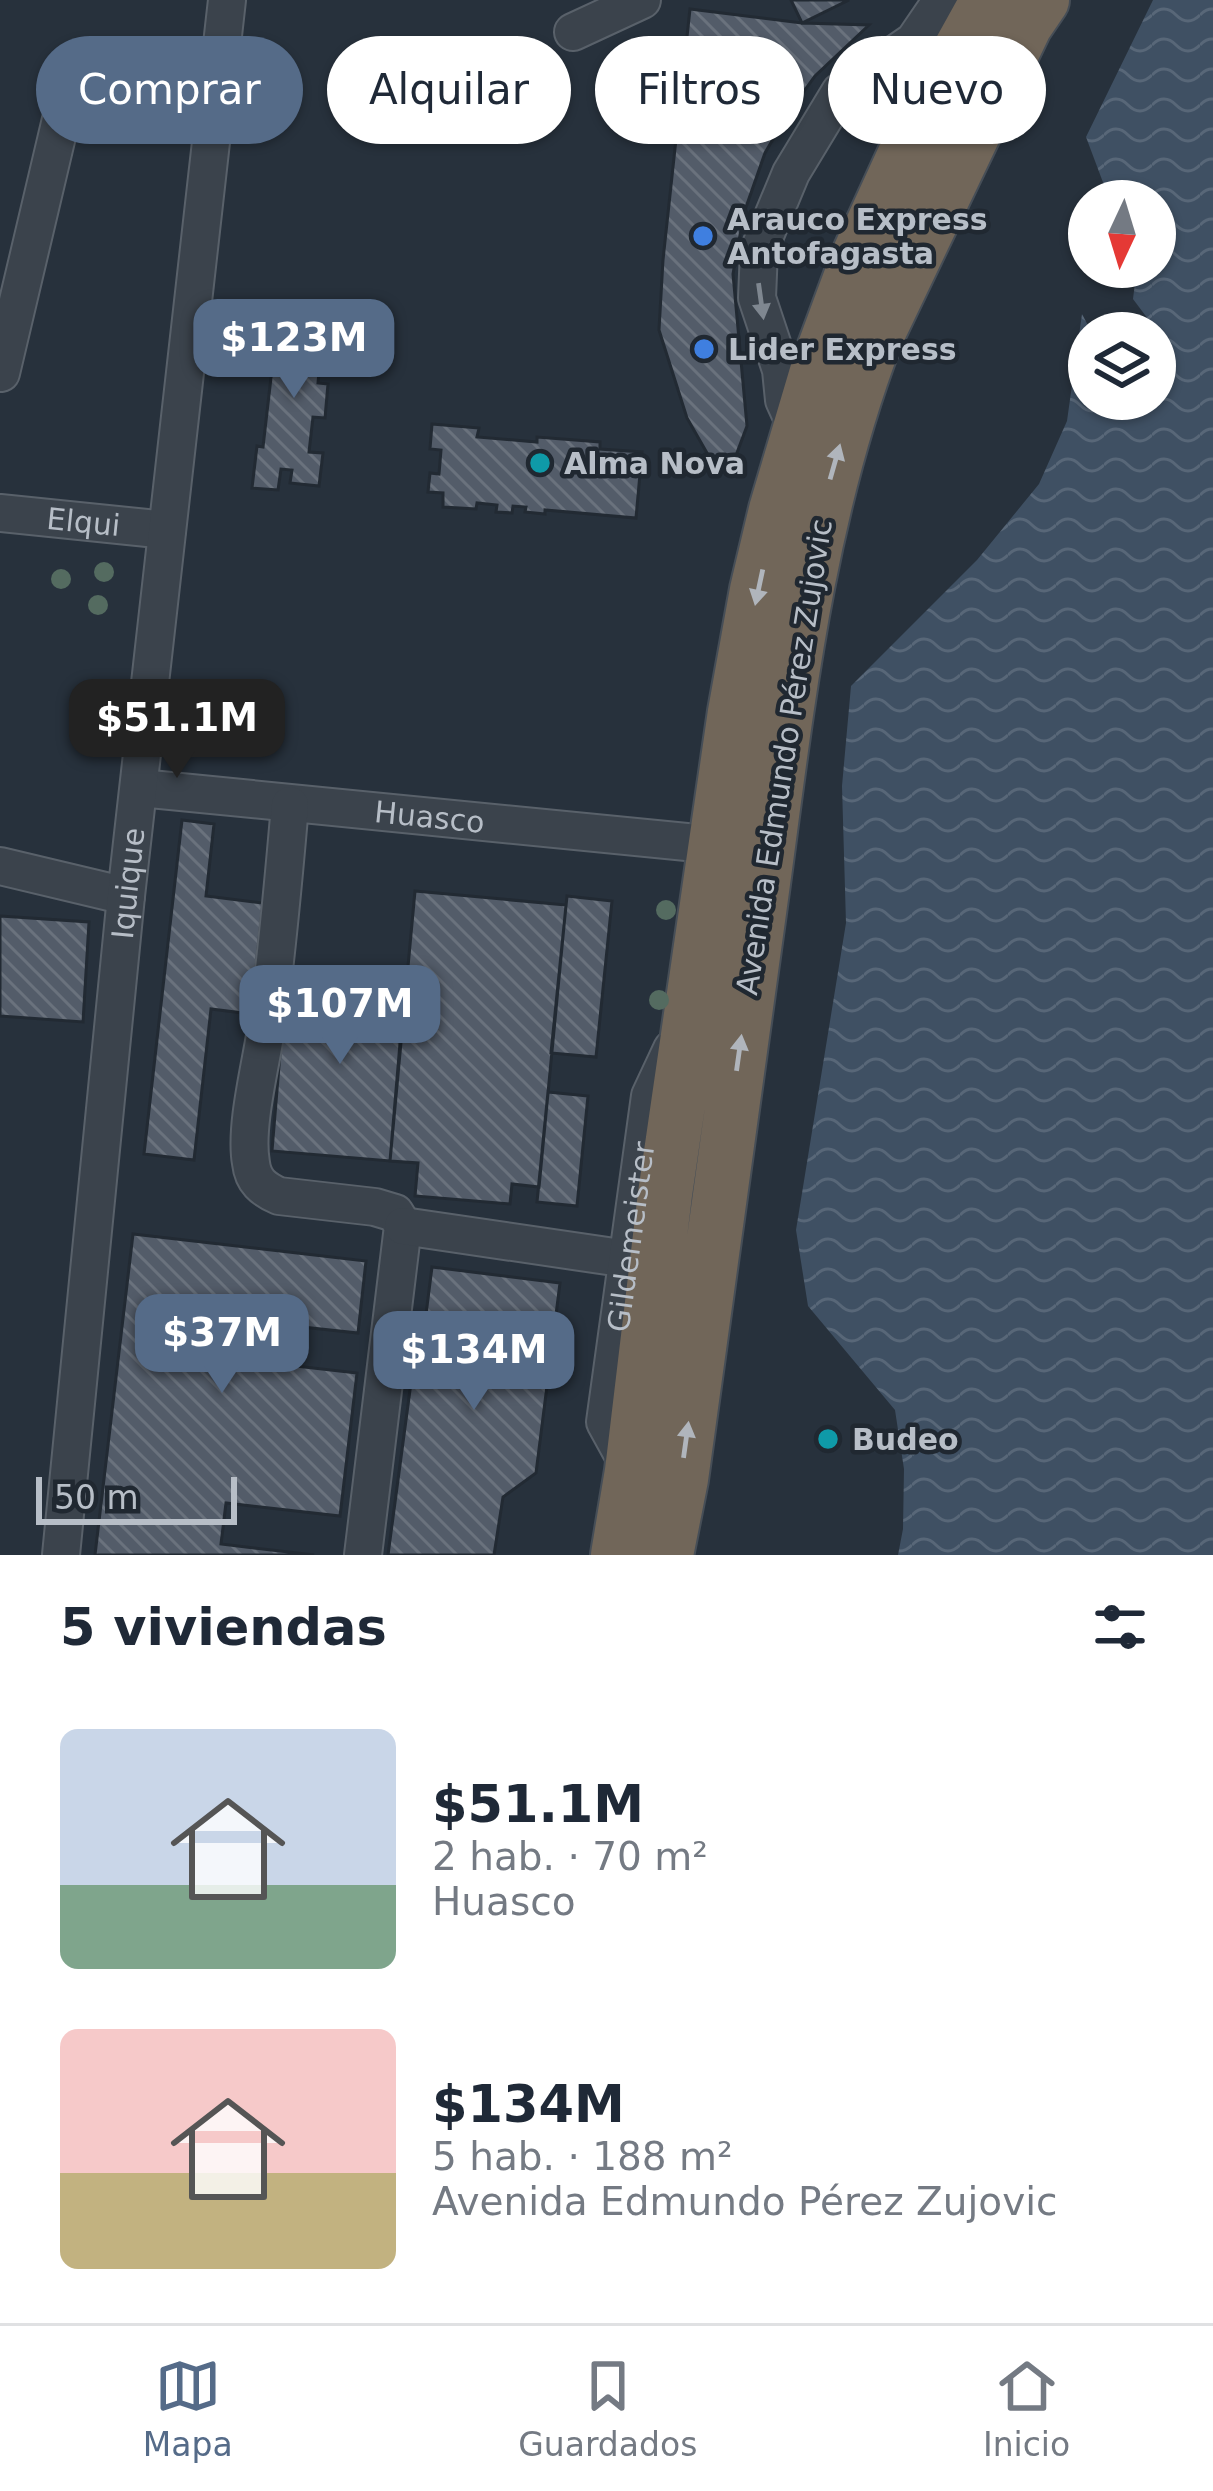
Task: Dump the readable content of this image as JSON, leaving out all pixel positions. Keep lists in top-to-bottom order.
{
  "streets": {
    "highway": ["Avenida Edmundo Pérez Zujovic"],
    "street": [
      "Elqui",
      "Huasco",
      "Iquique",
      "Gildemeister"
    ]
  },
  "crossings": [
    ["Elqui", "Iquique"],
    ["Avenida Edmundo Pérez Zujovic", "Huasco"],
    ["Avenida Edmundo Pérez Zujovic", "Gildemeister"],
    ["Huasco", "Iquique"]
  ],
  "places": [
    "Arauco Express Antofagasta",
    "Lider Express",
    "Alma Nova",
    "Budeo"
  ],
  "scale_bar": "50 m",
  "north": "bottom",
  "page": {
    "chip": [
      "Comprar",
      "Alquilar",
      "Filtros",
      "Nuevo"
    ],
    "price": [
      "$123M",
      "$51.1M",
      "$107M",
      "$37M",
      "$134M"
    ],
    "scale": "50 m",
    "heading": "5 viviendas",
    "list": [
      {
        "name": "$51.1M",
        "note": "2 hab. · 70 m² · Huasco"
      },
      {
        "name": "$134M",
        "note": "5 hab. · 188 m² · Avenida Edmundo Pérez Zujovic"
      }
    ],
    "tabs": ["Mapa", "Guardados", "Inicio"]
  }
}
